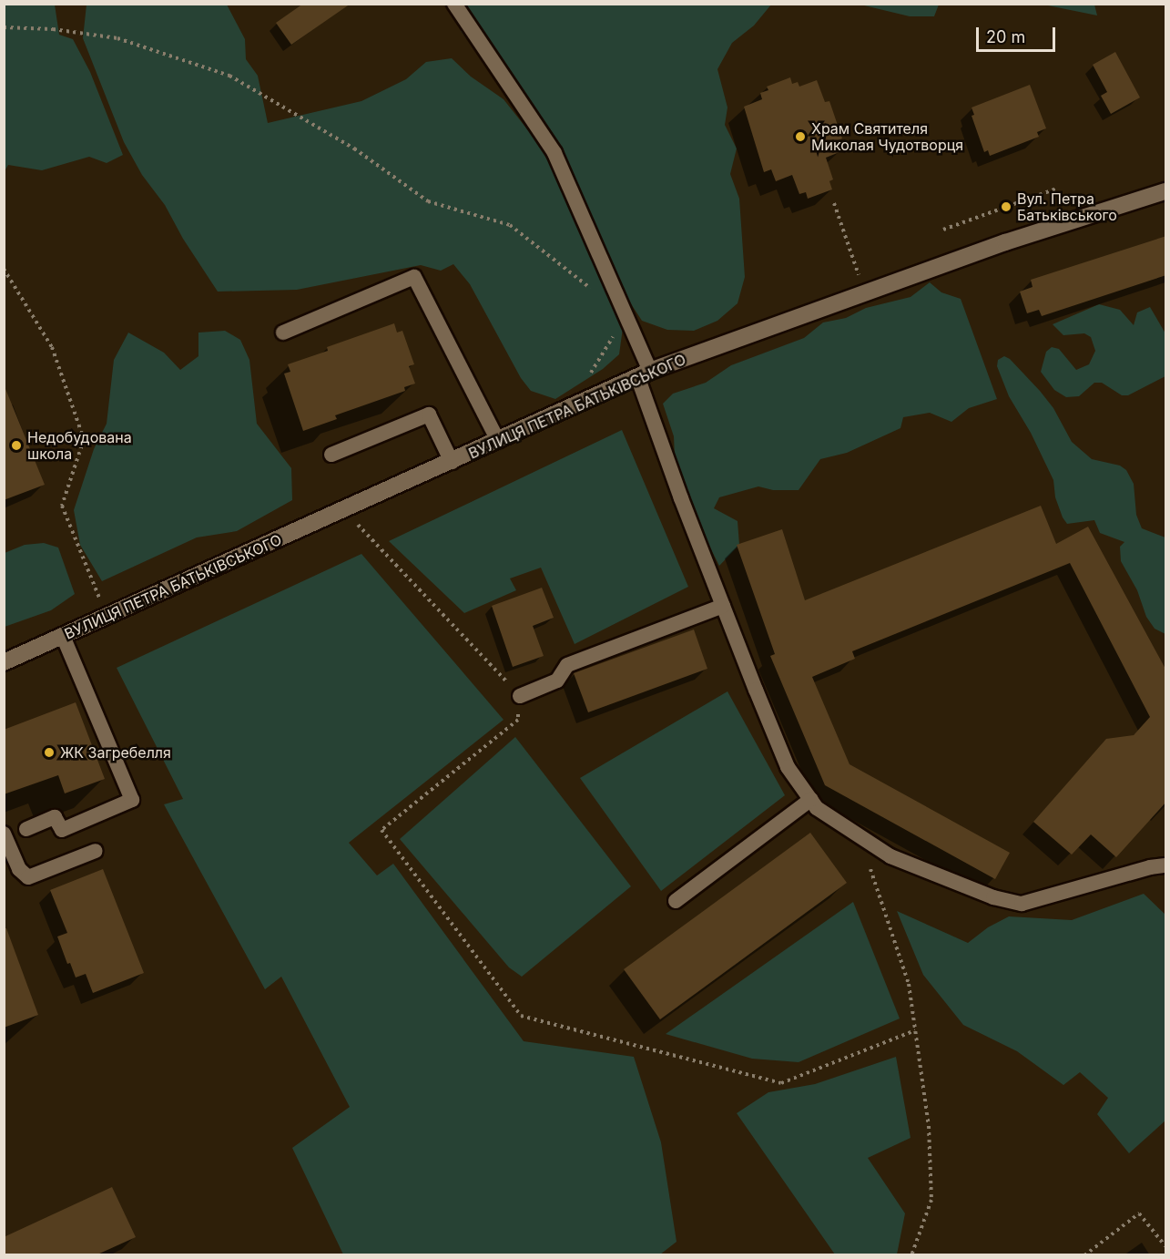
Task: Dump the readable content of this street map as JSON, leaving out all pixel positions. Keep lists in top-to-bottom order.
{
  "streets": {
    "street": ["ВУЛИЦЯ ПЕТРА БАТЬКІВСЬКОГО"]
  },
  "places": [
    "Храм Святителя Миколая Чудотворця",
    "Вул. Петра Батьківського",
    "Недобудована школа",
    "ЖК Загребелля"
  ],
  "scale_bar": "20 m"
}
